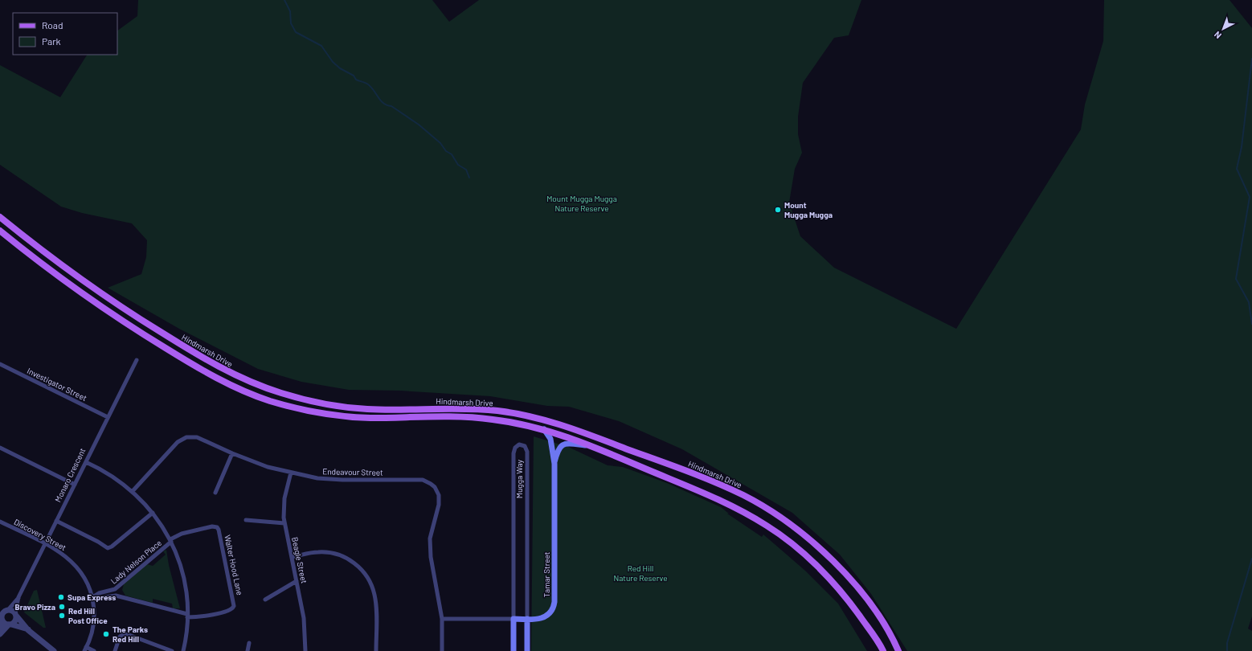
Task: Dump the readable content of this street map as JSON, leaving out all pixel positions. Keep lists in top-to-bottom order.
{
  "streets": {
    "main road": ["Hindmarsh Drive", "Mugga Way", "Tamar Street"],
    "street": [
      "Investigator Street",
      "Endeavour Street",
      "Monaro Crescent",
      "Discovery Street",
      "Beagle Street",
      "Lady Nelson Place",
      "Walter Hood Lane"
    ]
  },
  "crossings": [
    ["Hindmarsh Drive", "Tamar Street"],
    ["Investigator Street", "Monaro Crescent"],
    ["Endeavour Street", "Beagle Street"],
    ["Endeavour Street", "Tamar Street"],
    ["Monaro Crescent", "Discovery Street"],
    ["Mugga Way", "Tamar Street"],
    ["Discovery Street", "Lady Nelson Place"],
    ["Lady Nelson Place", "Walter Hood Lane"]
  ],
  "parks": ["Mount Mugga Mugga Nature Reserve", "Red Hill Nature Reserve"],
  "places": [
    "Mount Mugga Mugga",
    "Supa Express",
    "Bravo Pizza",
    "Red Hill Post Office",
    "The Parks Red Hill"
  ],
  "legend": ["Road", "Park"],
  "north": "bottom left"
}
